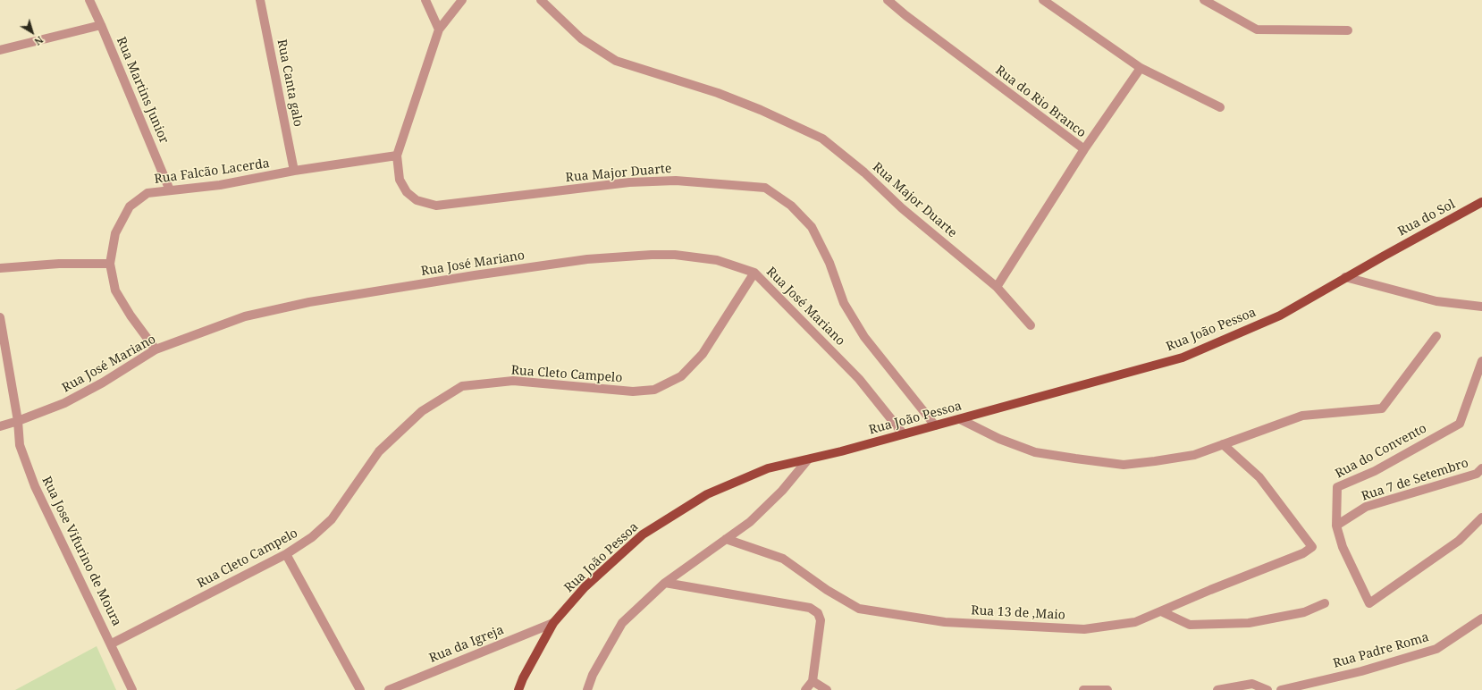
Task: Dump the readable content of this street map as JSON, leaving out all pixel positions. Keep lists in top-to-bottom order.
{
  "streets": {
    "main road": ["Rua do Sol", "Rua João Pessoa"],
    "street": [
      "Rua Canta galo",
      "Rua Martins Junior",
      "Rua do Rio Branco",
      "Rua Falcão Lacerda",
      "Rua Major Duarte",
      "Rua José Mariano",
      "Rua Cleto Campelo",
      "Rua do Convento",
      "Rua 7 de Setembro",
      "Rua Jose Vifurino de Moura",
      "Rua 13 de ,Maio",
      "Rua da Igreja",
      "Rua Padre Roma"
    ]
  },
  "crossings": [
    ["Rua Canta galo", "Rua Falcão Lacerda"],
    ["Rua Martins Junior", "Rua Falcão Lacerda"],
    ["Rua do Rio Branco", "Rua Major Duarte"],
    ["Rua Falcão Lacerda", "Rua Major Duarte"],
    ["Rua Falcão Lacerda", "Rua José Mariano"],
    ["Rua Major Duarte", "Rua João Pessoa"],
    ["Rua do Sol", "Rua João Pessoa"],
    ["Rua José Mariano", "Rua João Pessoa"],
    ["Rua José Mariano", "Rua Cleto Campelo"],
    ["Rua José Mariano", "Rua Jose Vifurino de Moura"],
    ["Rua João Pessoa", "Rua da Igreja"],
    ["Rua Cleto Campelo", "Rua Jose Vifurino de Moura"],
    ["Rua do Convento", "Rua 7 de Setembro"]
  ],
  "north": "bottom right"
}
